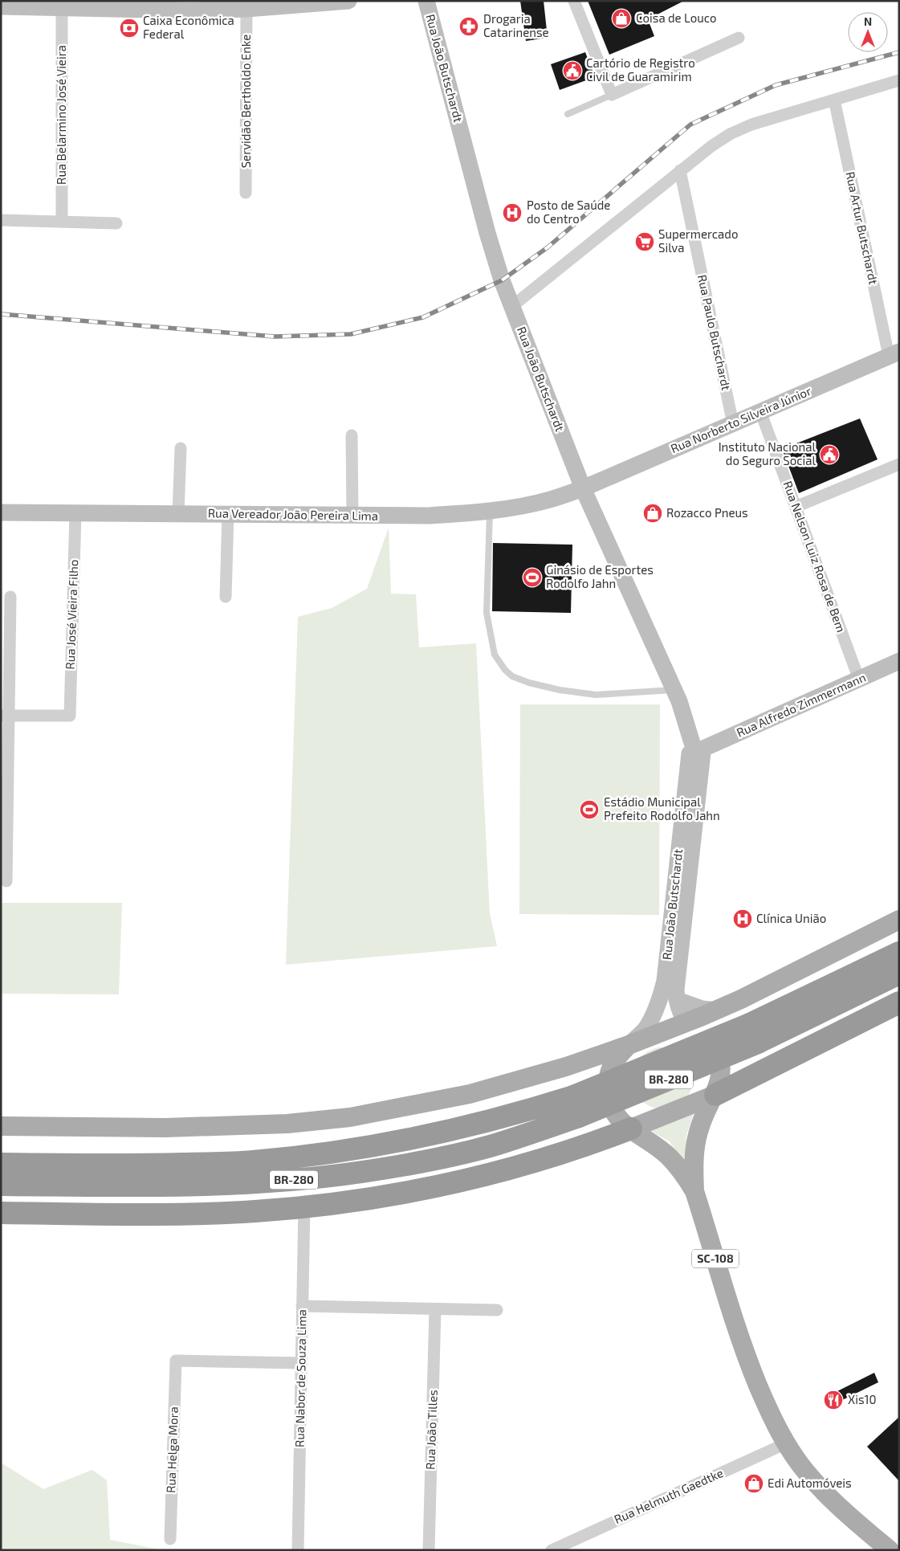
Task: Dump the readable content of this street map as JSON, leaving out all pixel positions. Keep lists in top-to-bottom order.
{
  "streets": {
    "highway": ["BR-280"],
    "main road": [
      "Rua João Butschardt",
      "Rua Norberto Silveira Júnior",
      "Rua Vereador João Pereira Lima",
      "Rua Alfredo Zimmermann",
      "SC-108"
    ],
    "street": [
      "Servidão Bertholdo Enke",
      "Rua Belarmino José Vieira",
      "Rua Artur Butschardt",
      "Rua Paulo Butschardt",
      "Rua Nelson Luiz Rosa de Bem",
      "Rua José Vieira Filho",
      "Rua Nabor de Souza Lima",
      "Rua João Tilles",
      "Rua Helga Mora",
      "Rua Helmuth Gaedtke"
    ]
  },
  "crossings": [
    ["Rua João Butschardt", "Rua Norberto Silveira Júnior"],
    ["Rua João Butschardt", "Rua Vereador João Pereira Lima"],
    ["Rua João Butschardt", "Rua Alfredo Zimmermann"],
    ["Rua João Butschardt", "SC-108"],
    ["Rua Artur Butschardt", "Rua Norberto Silveira Júnior"],
    ["Rua Paulo Butschardt", "Rua Norberto Silveira Júnior"],
    ["Rua Norberto Silveira Júnior", "Rua Vereador João Pereira Lima"],
    ["Rua Norberto Silveira Júnior", "Rua Nelson Luiz Rosa de Bem"],
    ["Rua Vereador João Pereira Lima", "Rua José Vieira Filho"],
    ["Rua Nelson Luiz Rosa de Bem", "Rua Alfredo Zimmermann"],
    ["SC-108", "Rua Helmuth Gaedtke"],
    ["Rua Nabor de Souza Lima", "Rua Helga Mora"]
  ],
  "places": {
    "shop": ["Coisa de Louco", "Rozacco Pneus", "Edi Automóveis"],
    "pharmacy": ["Drogaria Catarinense"],
    "bank": ["Caixa Econômica Federal"],
    "public building": ["Cartório de Registro Civil de Guaramirim", "Instituto Nacional do Seguro Social"],
    "hospital": ["Posto de Saúde do Centro", "Clínica União"],
    "supermarket": ["Supermercado Silva"],
    "sports": ["Ginásio de Esportes Rodolfo Jahn", "Estádio Municipal Prefeito Rodolfo Jahn"],
    "restaurant": ["Xis10"]
  },
  "north": "top"
}
